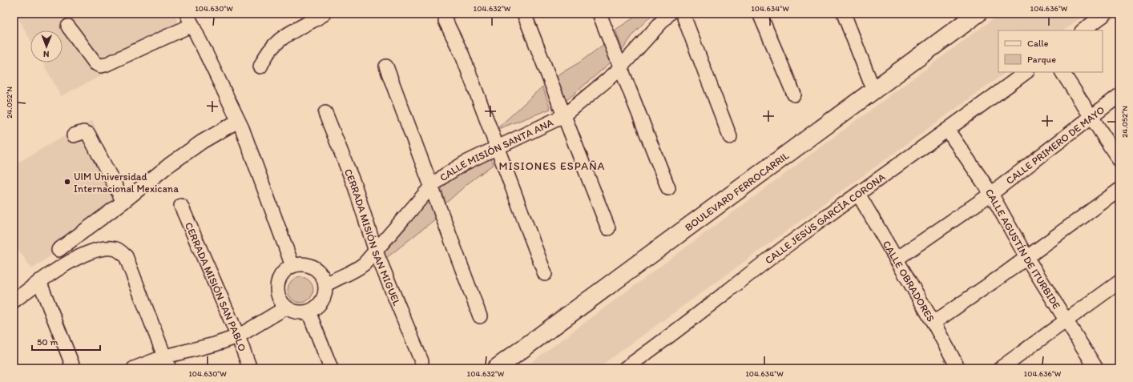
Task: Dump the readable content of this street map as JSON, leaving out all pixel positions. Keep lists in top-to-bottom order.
{
  "streets": {
    "main road": ["BOULEVARD FERROCARRIL"],
    "street": [
      "CALLE PRIMERO DE MAYO",
      "CALLE MISIÓN SANTA ANA",
      "CALLE JESÚS GARCÍA CORONA",
      "CERRADA MISIÓN SAN MIGUEL",
      "CALLE AGUSTÍN DE ITURBIDE",
      "CALLE OBRADORES",
      "CERRADA MISIÓN SAN PABLO"
    ]
  },
  "crossings": [
    ["CALLE PRIMERO DE MAYO", "CALLE AGUSTÍN DE ITURBIDE"],
    ["CALLE PRIMERO DE MAYO", "CALLE OBRADORES"],
    ["CALLE MISIÓN SANTA ANA", "CERRADA MISIÓN SAN MIGUEL"],
    ["CALLE JESÚS GARCÍA CORONA", "CALLE AGUSTÍN DE ITURBIDE"],
    ["CALLE JESÚS GARCÍA CORONA", "CALLE OBRADORES"]
  ],
  "districts": ["MISIONES ESPAÑA"],
  "places": ["UIM Universidad Internacional Mexicana"],
  "legend": ["Calle", "Parque"],
  "scale_bar": "50 m",
  "north": "bottom",
  "coordinates": [
    "104.630°W",
    "104.632°W",
    "104.634°W",
    "104.636°W",
    "24.052°N"
  ]
}
